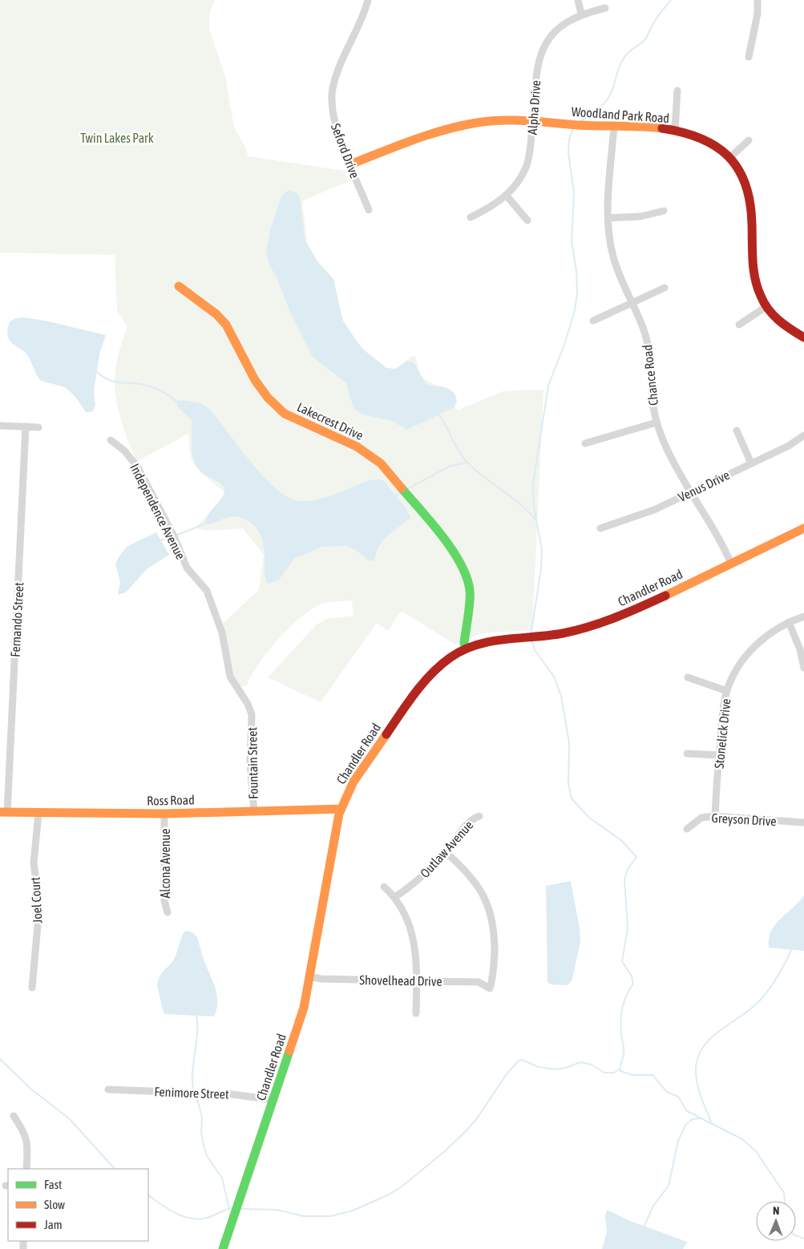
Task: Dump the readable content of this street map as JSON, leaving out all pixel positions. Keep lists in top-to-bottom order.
{
  "streets": {
    "street": [
      "Alpha Drive",
      "Woodland Park Road",
      "Seford Drive",
      "Chance Road",
      "Lakecrest Drive",
      "Venus Drive",
      "Independence Avenue",
      "Chandler Road",
      "Fernando Street",
      "Stonelick Drive",
      "Fountain Street",
      "Ross Road",
      "Greyson Drive",
      "Outlaw Avenue",
      "Alcona Avenue",
      "Joel Court",
      "Shovelhead Drive",
      "Fenimore Street"
    ]
  },
  "crossings": [
    ["Alpha Drive", "Woodland Park Road"],
    ["Woodland Park Road", "Seford Drive"],
    ["Woodland Park Road", "Chance Road"],
    ["Chance Road", "Venus Drive"],
    ["Chance Road", "Chandler Road"],
    ["Lakecrest Drive", "Chandler Road"],
    ["Independence Avenue", "Fountain Street"],
    ["Chandler Road", "Ross Road"],
    ["Chandler Road", "Shovelhead Drive"],
    ["Chandler Road", "Fenimore Street"],
    ["Fernando Street", "Ross Road"],
    ["Stonelick Drive", "Greyson Drive"],
    ["Fountain Street", "Ross Road"],
    ["Ross Road", "Alcona Avenue"],
    ["Ross Road", "Joel Court"],
    ["Outlaw Avenue", "Shovelhead Drive"]
  ],
  "parks": ["Twin Lakes Park"],
  "legend": ["Fast", "Slow", "Jam"],
  "north": "top"
}
